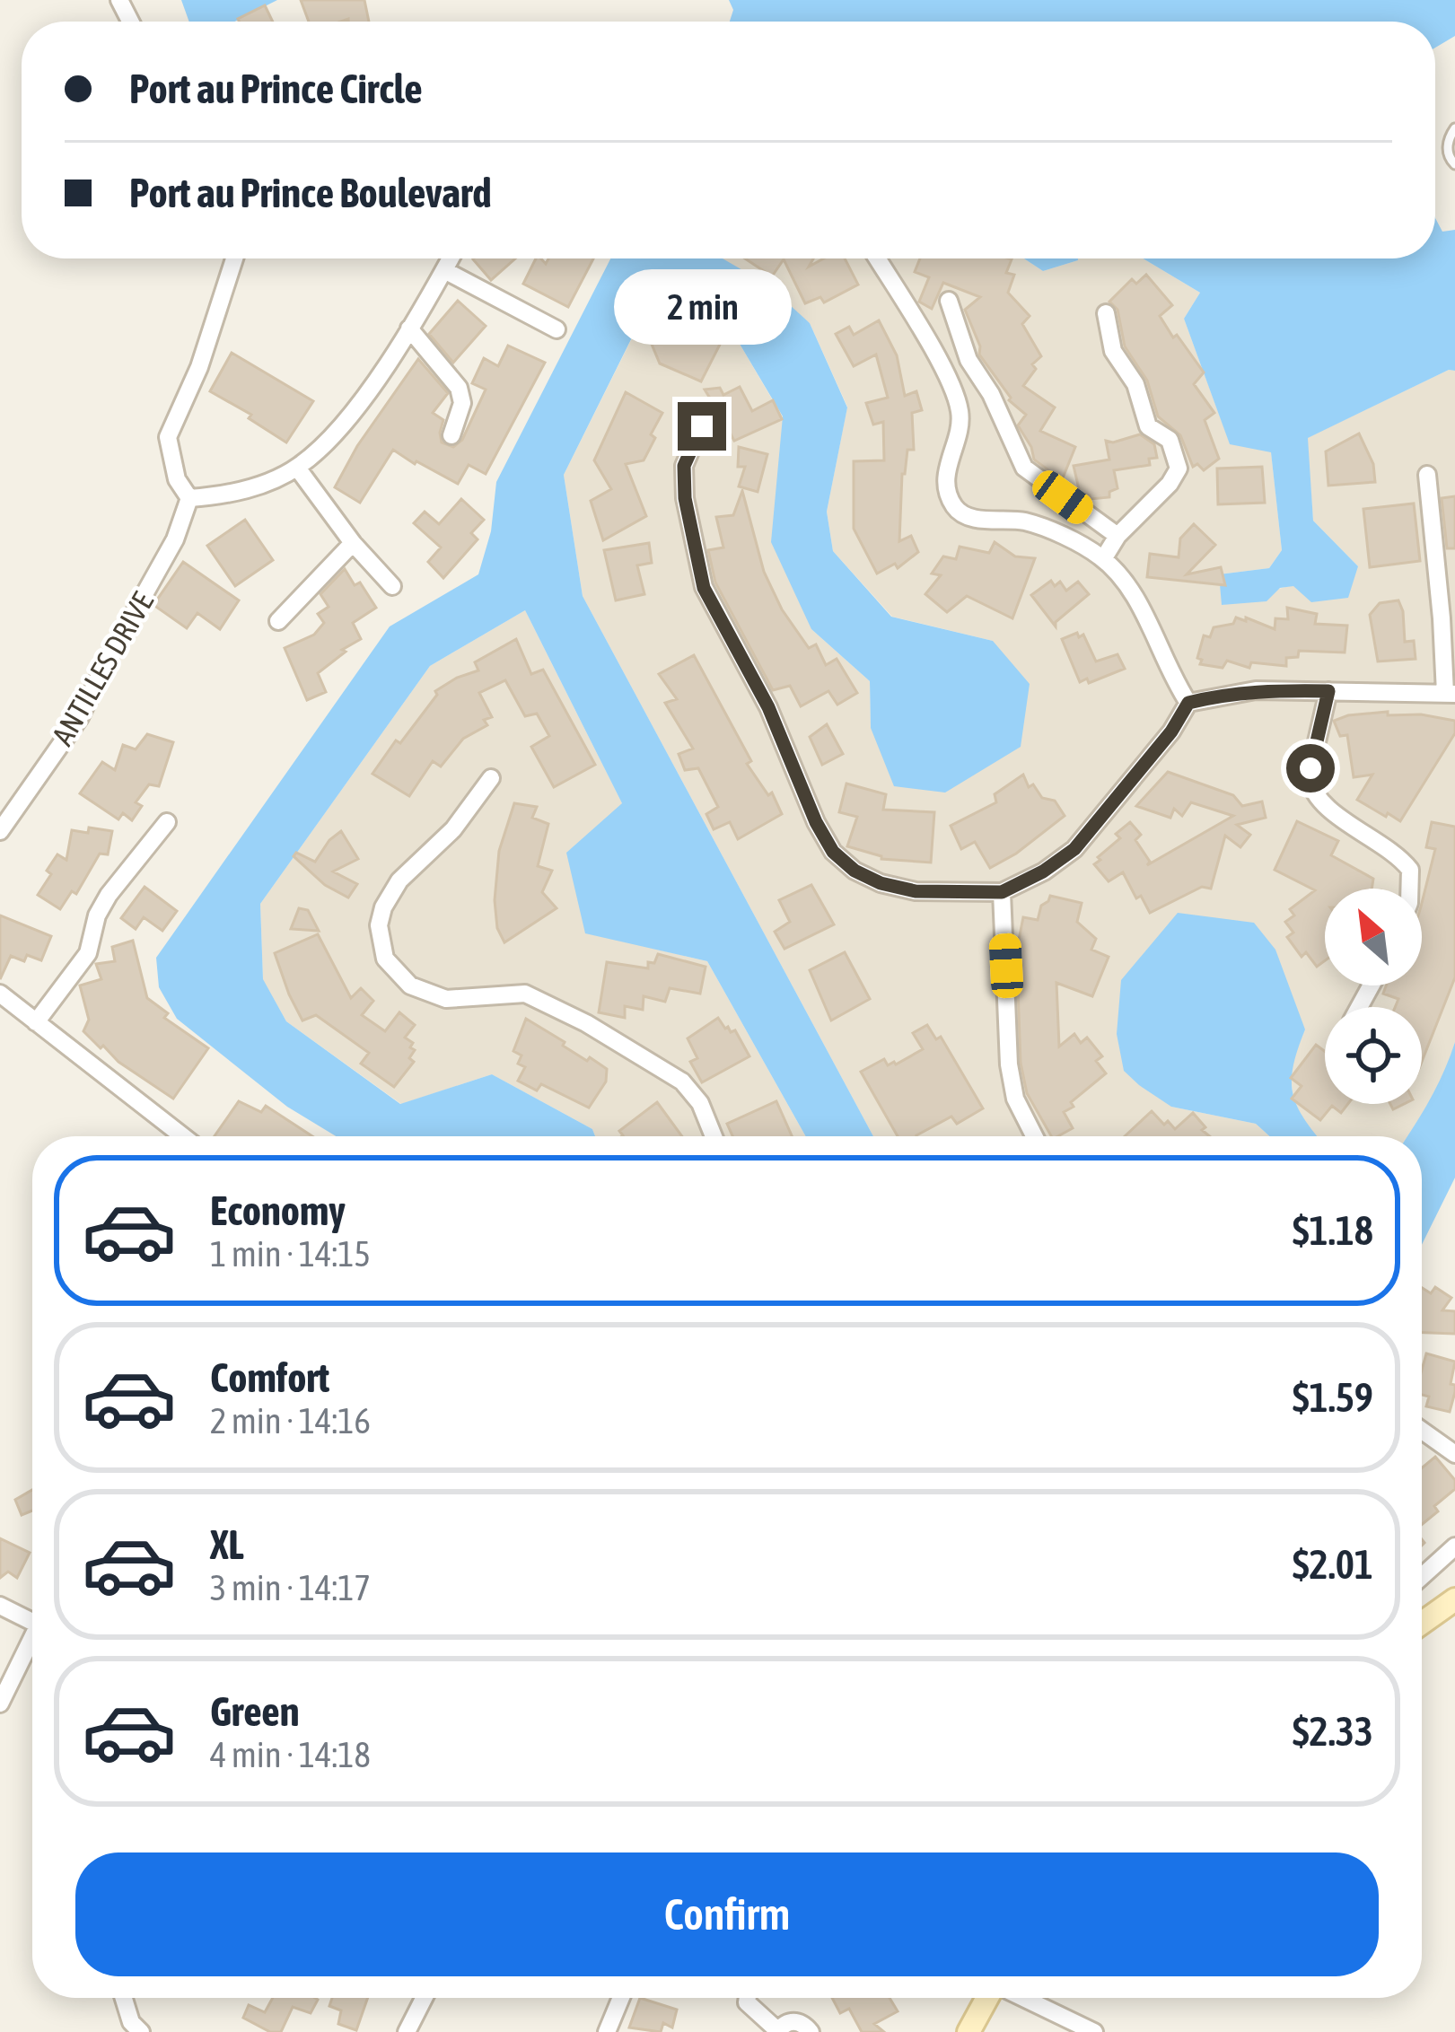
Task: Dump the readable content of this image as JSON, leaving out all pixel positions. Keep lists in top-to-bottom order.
{
  "streets": {
    "street": ["ANTILLES DRIVE"]
  },
  "north": "top left",
  "page": {
    "banner": ["Port au Prince Circle", "Port au Prince Boulevard"],
    "bubble": "2 min",
    "list": [
      {
        "name": "Economy",
        "note": "1 min · 14:15",
        "value": "$1.18"
      },
      {
        "name": "Comfort",
        "note": "2 min · 14:16",
        "value": "$1.59"
      },
      {
        "name": "XL",
        "note": "3 min · 14:17",
        "value": "$2.01"
      },
      {
        "name": "Green",
        "note": "4 min · 14:18",
        "value": "$2.33"
      }
    ],
    "buttons": "Confirm"
  }
}
